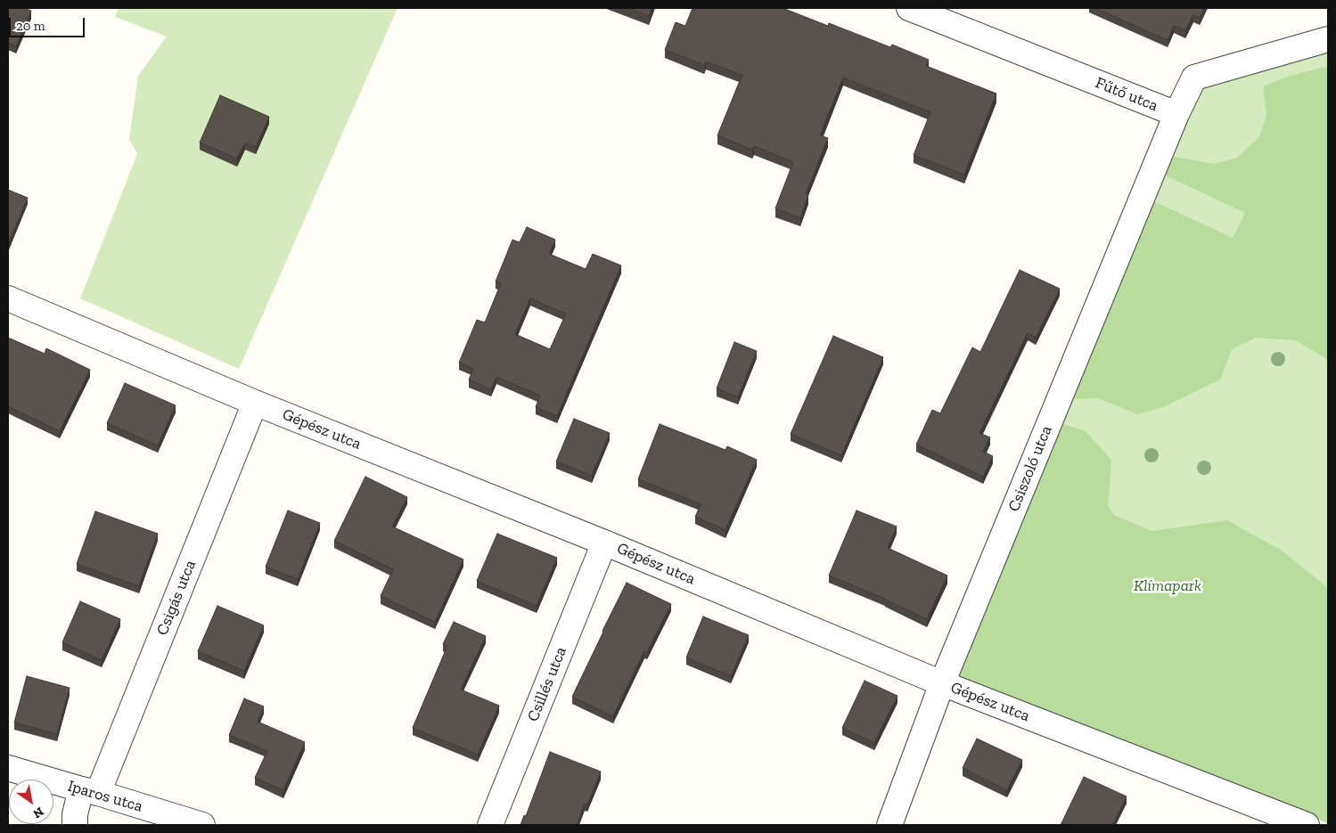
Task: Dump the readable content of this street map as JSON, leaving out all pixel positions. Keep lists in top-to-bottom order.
{
  "streets": {
    "street": [
      "Fűtő utca",
      "Gépész utca",
      "Csiszoló utca",
      "Csigás utca",
      "Csillés utca",
      "Iparos utca"
    ]
  },
  "crossings": [
    ["Fűtő utca", "Csiszoló utca"],
    ["Gépész utca", "Csiszoló utca"],
    ["Gépész utca", "Csigás utca"],
    ["Gépész utca", "Csillés utca"],
    ["Csigás utca", "Iparos utca"]
  ],
  "parks": ["Klímapark"],
  "scale_bar": "20 m",
  "north": "bottom right"
}
